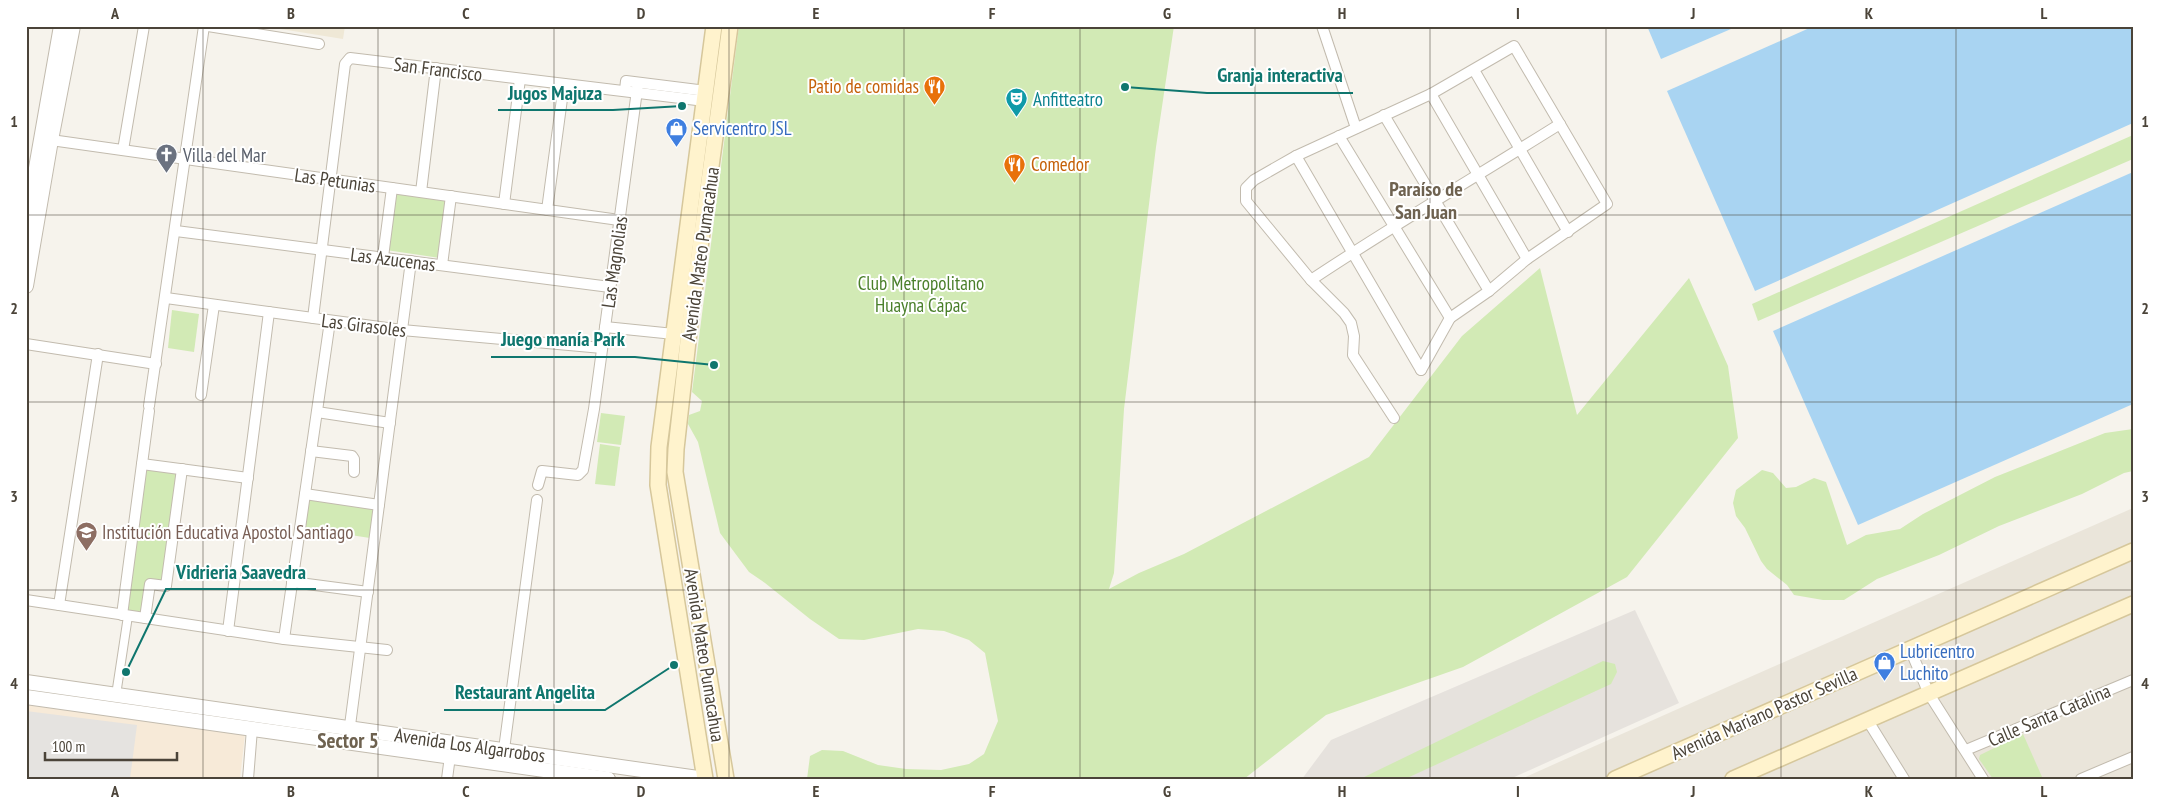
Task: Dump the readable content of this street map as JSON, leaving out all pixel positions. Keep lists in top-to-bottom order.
{
  "streets": {
    "main road": ["Avenida Mateo Pumacahua", "Avenida Mariano Pastor Sevilla"],
    "street": [
      "San Francisco",
      "Las Petunias",
      "Las Azucenas",
      "Las Magnolias",
      "Las Girasoles",
      "Calle Santa Catalina",
      "Avenida Los Algarrobos"
    ]
  },
  "crossings": [
    ["San Francisco", "Las Petunias"],
    ["San Francisco", "Avenida Mateo Pumacahua"],
    ["San Francisco", "Las Magnolias"],
    ["Las Petunias", "Las Magnolias"],
    ["Avenida Mateo Pumacahua", "Avenida Los Algarrobos"],
    ["Las Azucenas", "Las Magnolias"],
    ["Las Magnolias", "Las Girasoles"]
  ],
  "districts": ["Paraíso de San Juan", "Sector 5"],
  "parks": ["Club Metropolitano Huayna Cápac"],
  "places": {
    "other": [
      "Granja interactiva",
      "Jugos Majuza",
      "Juego manía Park",
      "Restaurant Angelita",
      "Vidrieria Saavedra"
    ],
    "restaurant": ["Patio de comidas", "Comedor"],
    "theatre": ["Anfitteatro"],
    "shop": ["Servicentro JSL", "Lubricentro Luchito"],
    "church": ["Villa del Mar"],
    "school or university": ["Institución Educativa Apostol Santiago"]
  },
  "scale_bar": "100 m",
  "grid": {
    "columns": [
      "A",
      "B",
      "C",
      "D",
      "E",
      "F",
      "G",
      "H",
      "I",
      "J",
      "K",
      "L"
    ],
    "rows": [
      "1",
      "2",
      "3",
      "4"
    ]
  }
}
